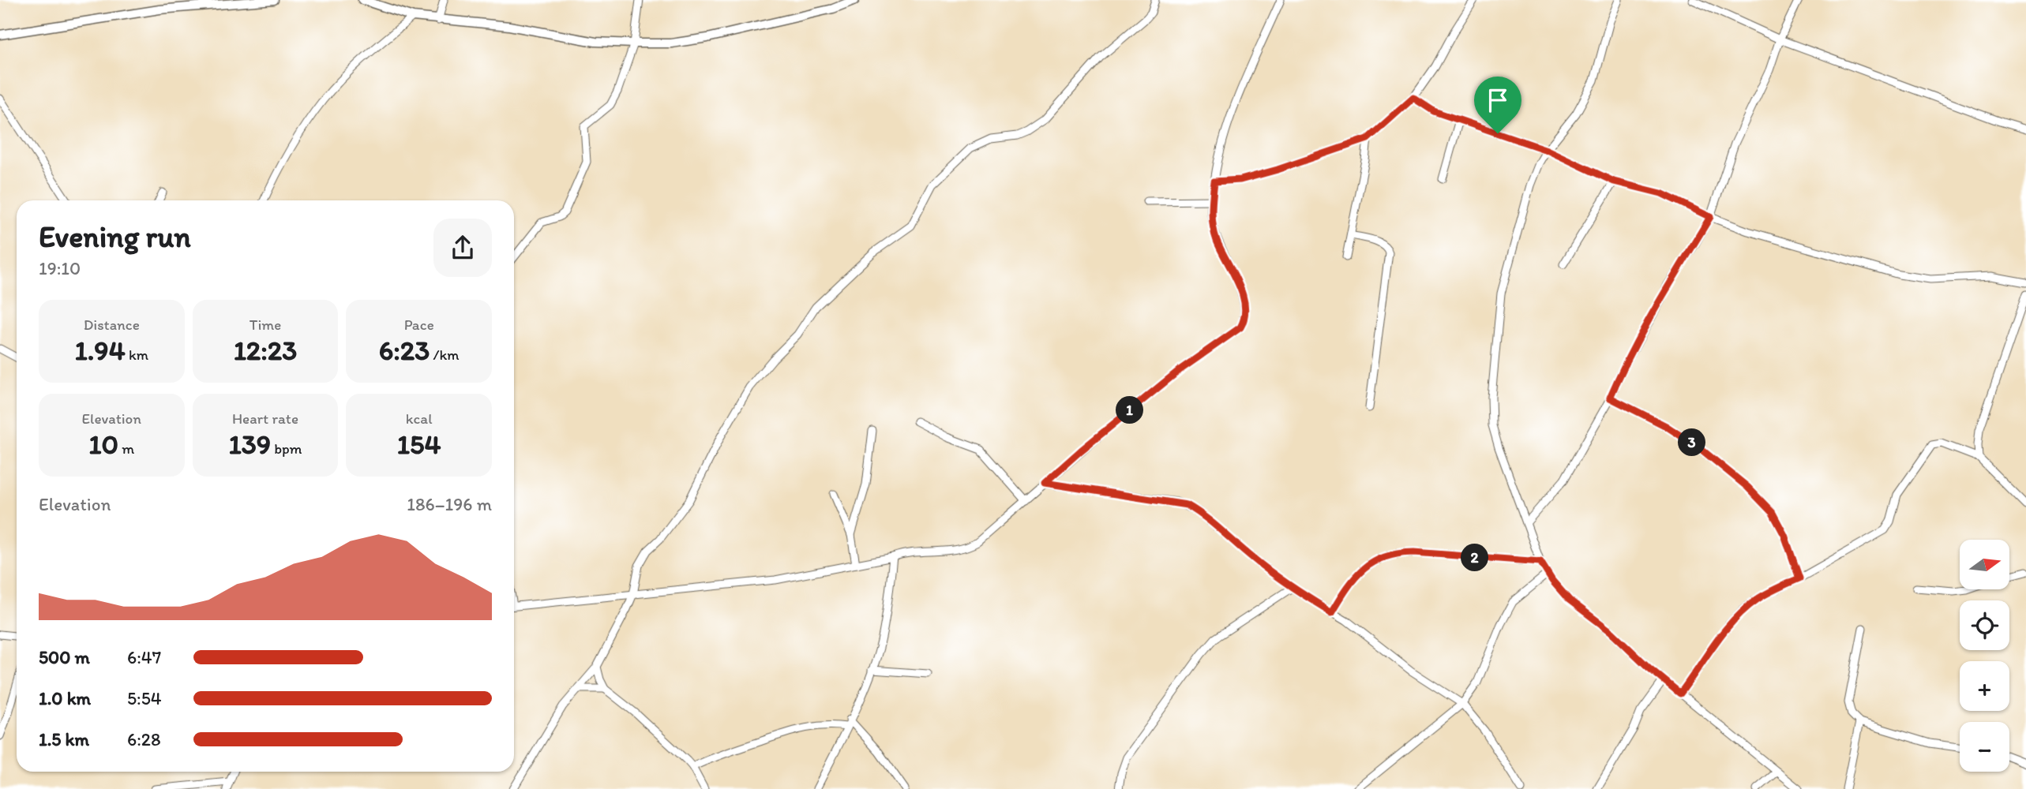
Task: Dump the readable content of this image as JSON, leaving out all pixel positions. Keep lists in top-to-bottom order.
{
  "north": "right",
  "page": {
    "heading": ["Evening run", "19:10"],
    "stats": [
      ["Distance", "1.94 km"],
      ["Time", "12:23"],
      ["Pace", "6:23 /km"],
      ["Elevation", "10 m"],
      ["Heart rate", "139 bpm"],
      ["kcal", "154"]
    ],
    "pins": ["1", "3", "2"],
    "chart": ["Elevation", "186–196 m"],
    "map_buttons": ["+", "−"],
    "list": [
      {
        "name": "500 m",
        "note": "6:47"
      },
      {
        "name": "1.0 km",
        "note": "5:54"
      },
      {
        "name": "1.5 km",
        "note": "6:28"
      }
    ]
  }
}
